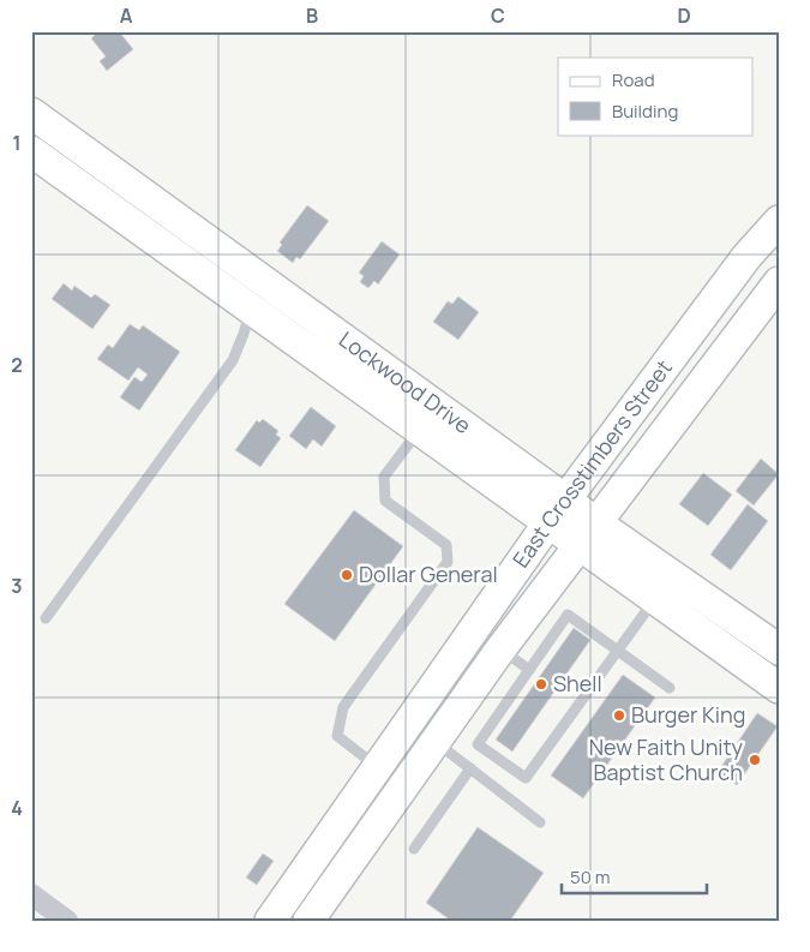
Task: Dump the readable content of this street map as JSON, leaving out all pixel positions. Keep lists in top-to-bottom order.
{
  "streets": {
    "main road": ["Lockwood Drive", "East Crosstimbers Street"]
  },
  "crossings": [
    ["Lockwood Drive", "East Crosstimbers Street"]
  ],
  "places": [
    "Dollar General",
    "Shell",
    "Burger King",
    "New Faith Unity Baptist Church"
  ],
  "legend": ["Road", "Building"],
  "scale_bar": "50 m",
  "grid": {
    "columns": [
      "A",
      "B",
      "C",
      "D"
    ],
    "rows": [
      "1",
      "2",
      "3",
      "4"
    ]
  }
}
